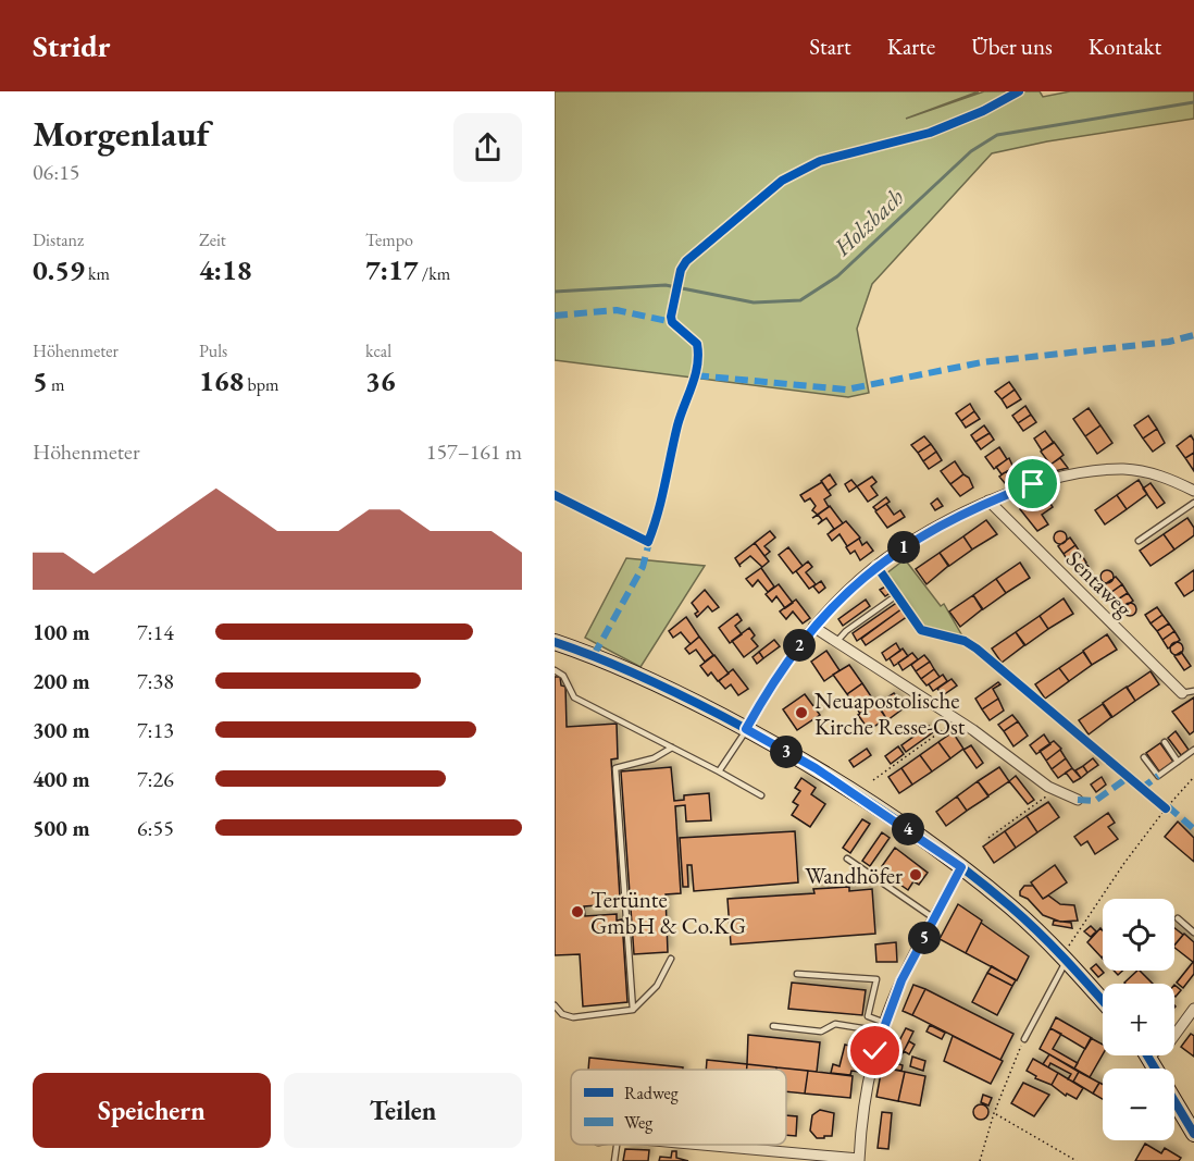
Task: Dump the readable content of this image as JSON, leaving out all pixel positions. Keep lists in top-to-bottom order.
{
  "streets": {
    "street": ["Sentaweg"]
  },
  "water": ["Holzbach"],
  "places": ["Neuapostolische Kirche Resse-Ost", "Wandhöfer", "Tertünte GmbH & Co.KG"],
  "legend": ["Radweg", "Weg"],
  "page": {
    "header": "Stridr",
    "nav": [
      "Start",
      "Karte",
      "Über uns",
      "Kontakt"
    ],
    "heading": ["Morgenlauf", "06:15"],
    "stats": [
      ["Distanz", "0.59 km"],
      ["Zeit", "4:18"],
      ["Tempo", "7:17 /km"],
      ["Höhenmeter", "5 m"],
      ["Puls", "168 bpm"],
      ["kcal", "36"]
    ],
    "chart": ["Höhenmeter", "157–161 m"],
    "pins": [
      "1",
      "2",
      "3",
      "4",
      "5"
    ],
    "list": [
      {
        "name": "100 m",
        "note": "7:14"
      },
      {
        "name": "200 m",
        "note": "7:38"
      },
      {
        "name": "300 m",
        "note": "7:13"
      },
      {
        "name": "400 m",
        "note": "7:26"
      },
      {
        "name": "500 m",
        "note": "6:55"
      }
    ],
    "map_buttons": ["+", "−"],
    "buttons": ["Speichern", "Teilen"]
  }
}
